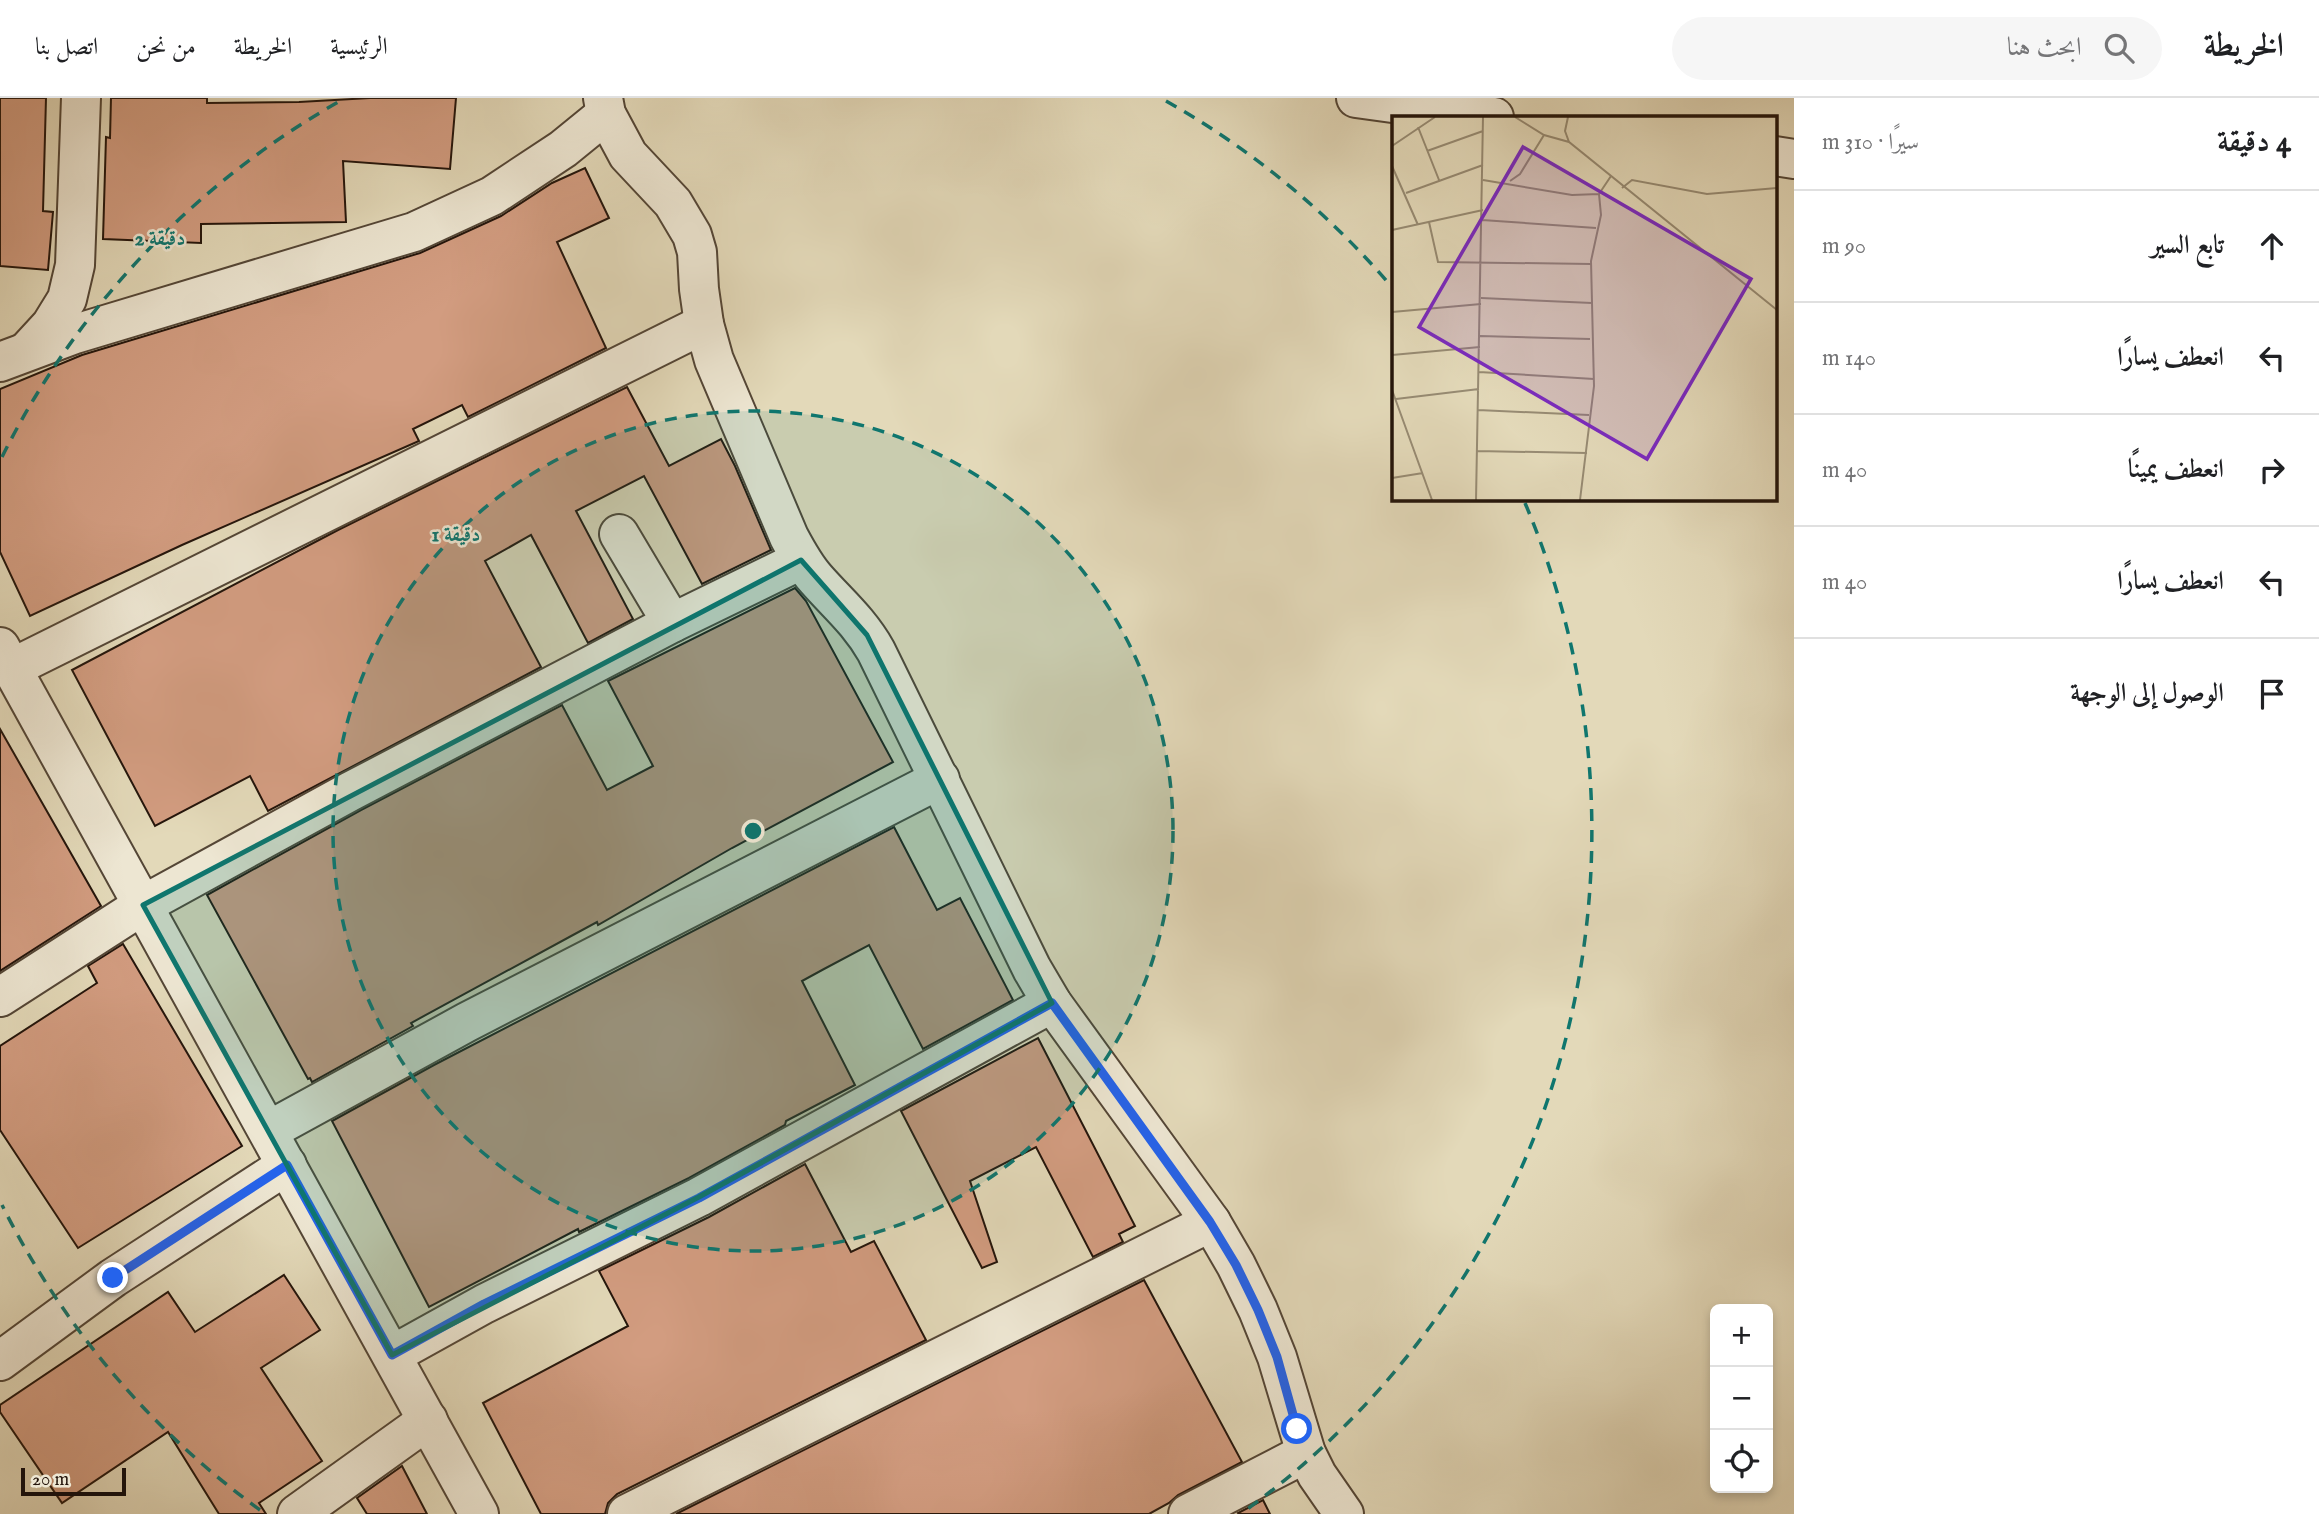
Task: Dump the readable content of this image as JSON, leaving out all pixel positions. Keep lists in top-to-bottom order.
{
  "scale_bar": "20 m",
  "page": {
    "header": "الخريطة",
    "search": "ابحث هنا",
    "nav": [
      "الرئيسية",
      "الخريطة",
      "من نحن",
      "اتصل بنا"
    ],
    "heading": ["4 دقيقة", "سيرًا · 310 m"],
    "list": [
      ["تابع السير", "90 m"],
      ["انعطف يسارًا", "140 m"],
      ["انعطف يمينًا", "40 m"],
      ["انعطف يسارًا", "40 m"],
      "الوصول إلى الوجهة"
    ],
    "map_buttons": ["+", "−"],
    "scale": "20 m"
  },
  "rings": ["2 دقيقة", "1 دقيقة"]
}
